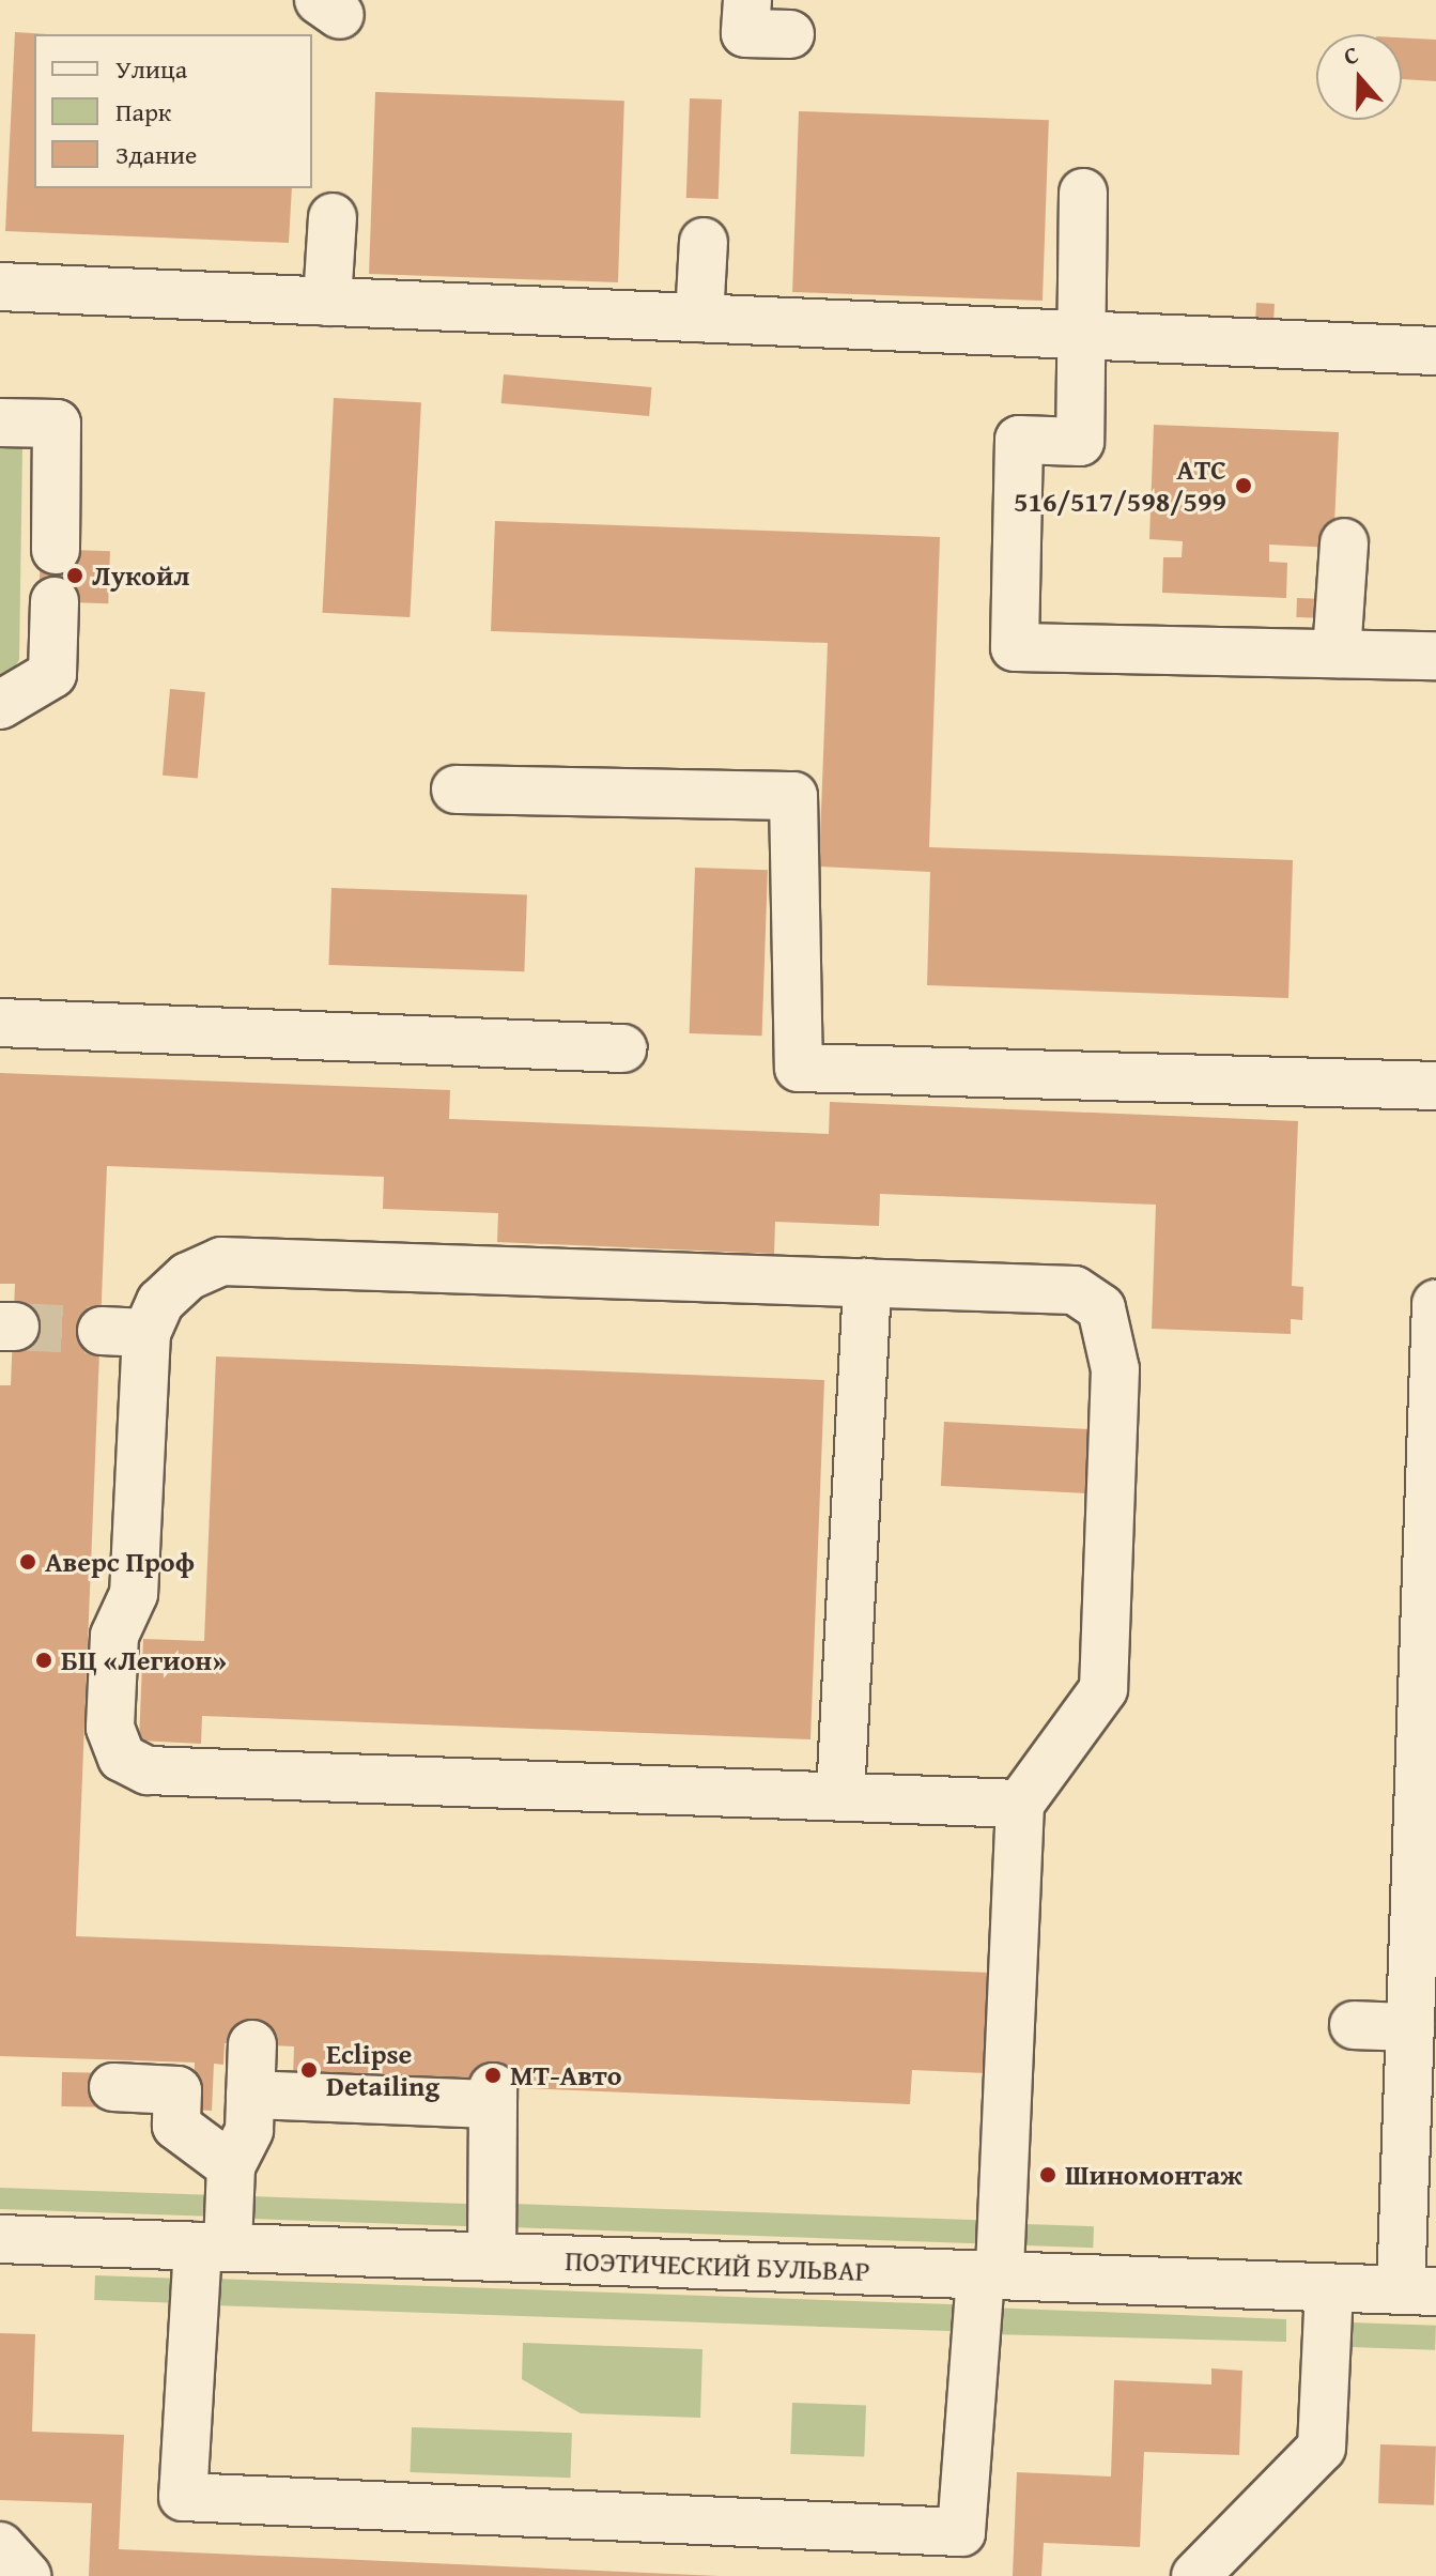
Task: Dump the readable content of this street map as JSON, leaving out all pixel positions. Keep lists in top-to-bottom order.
{
  "streets": {
    "street": ["ПОЭТИЧЕСКИЙ БУЛЬВАР"]
  },
  "places": [
    "АТС 516/517/598/599",
    "Лукойл",
    "Аверс Проф",
    "БЦ «Легион»",
    "Eclipse Detailing",
    "МТ-Авто",
    "Шиномонтаж"
  ],
  "legend": ["Улица", "Парк", "Здание"],
  "north": "top"
}
